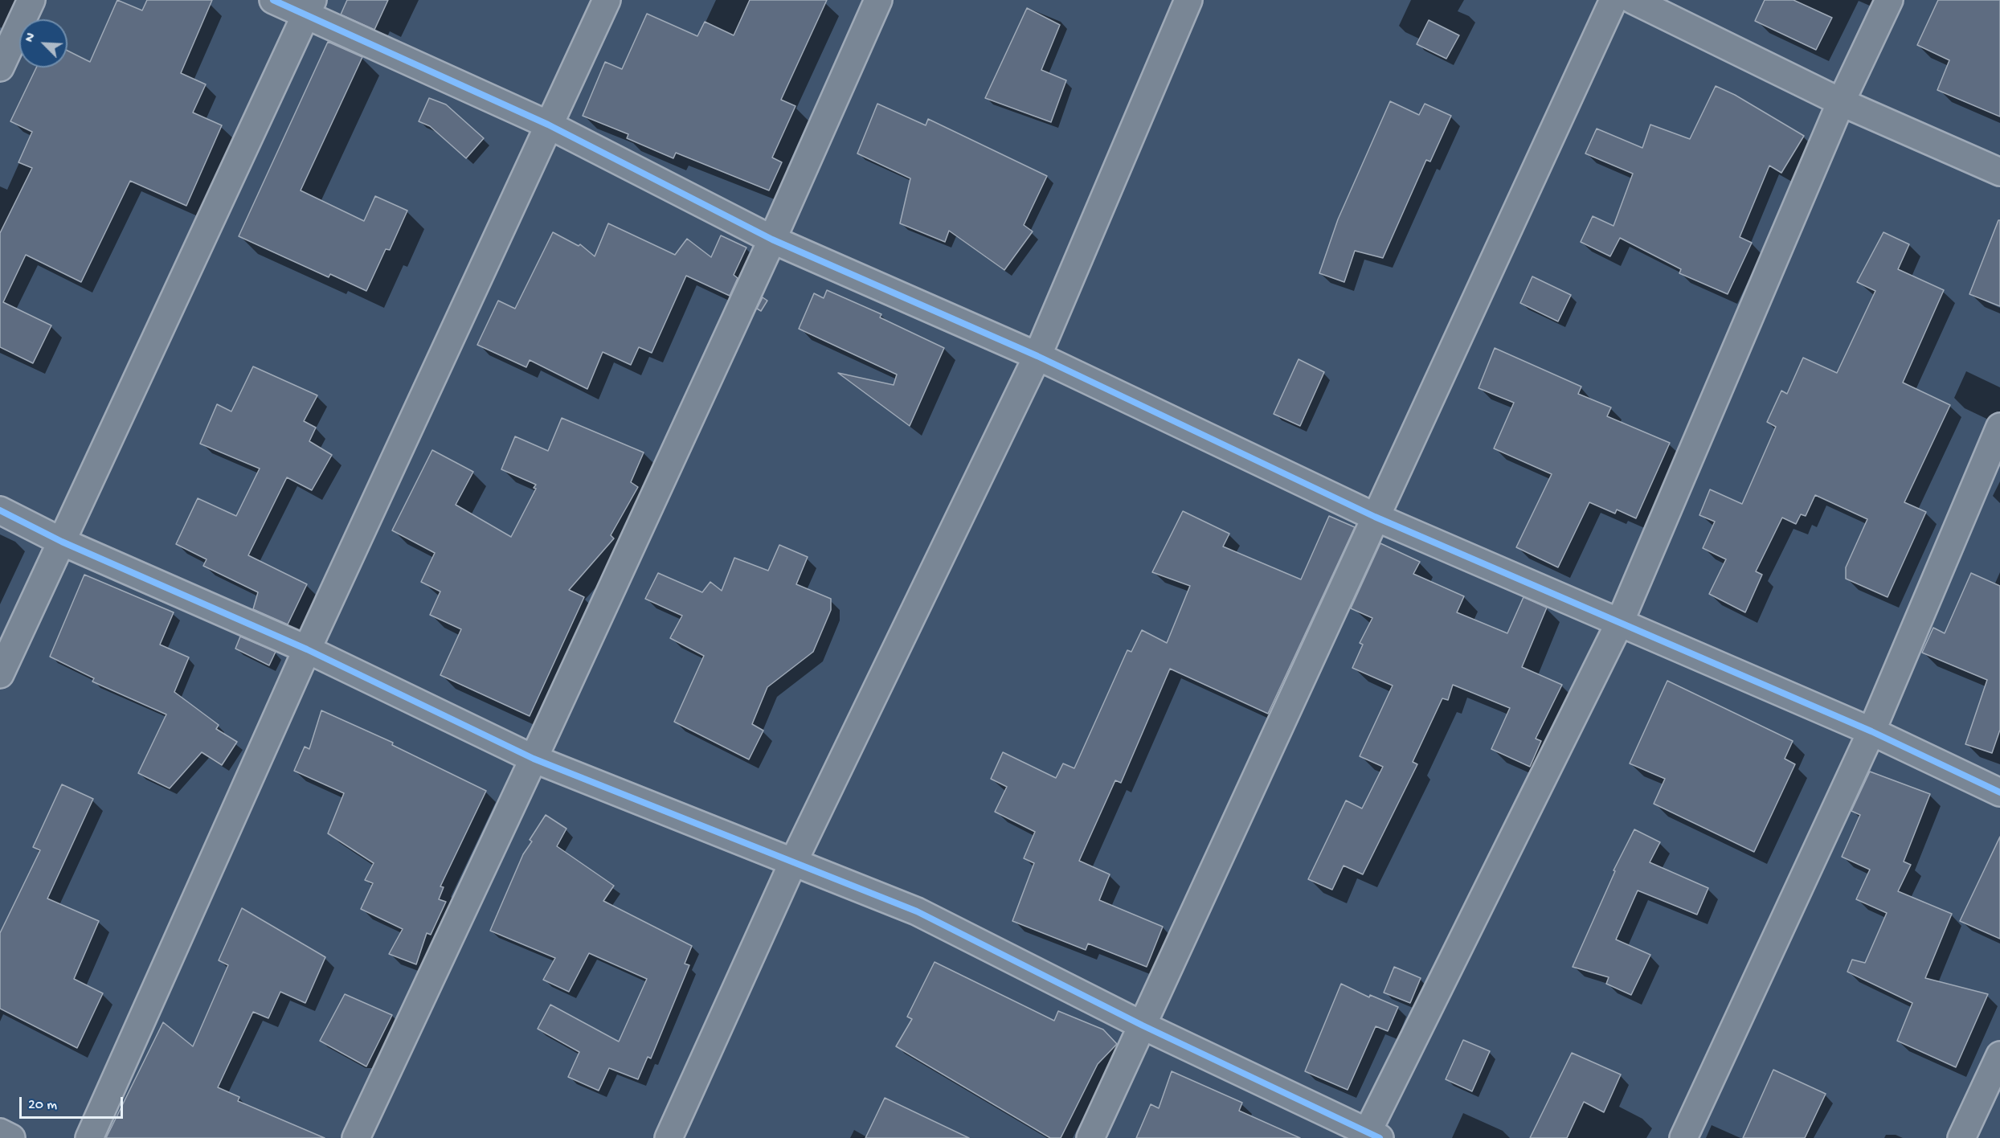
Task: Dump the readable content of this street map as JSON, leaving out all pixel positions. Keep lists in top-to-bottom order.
{
  "scale_bar": "20 m",
  "north": "top left"
}
